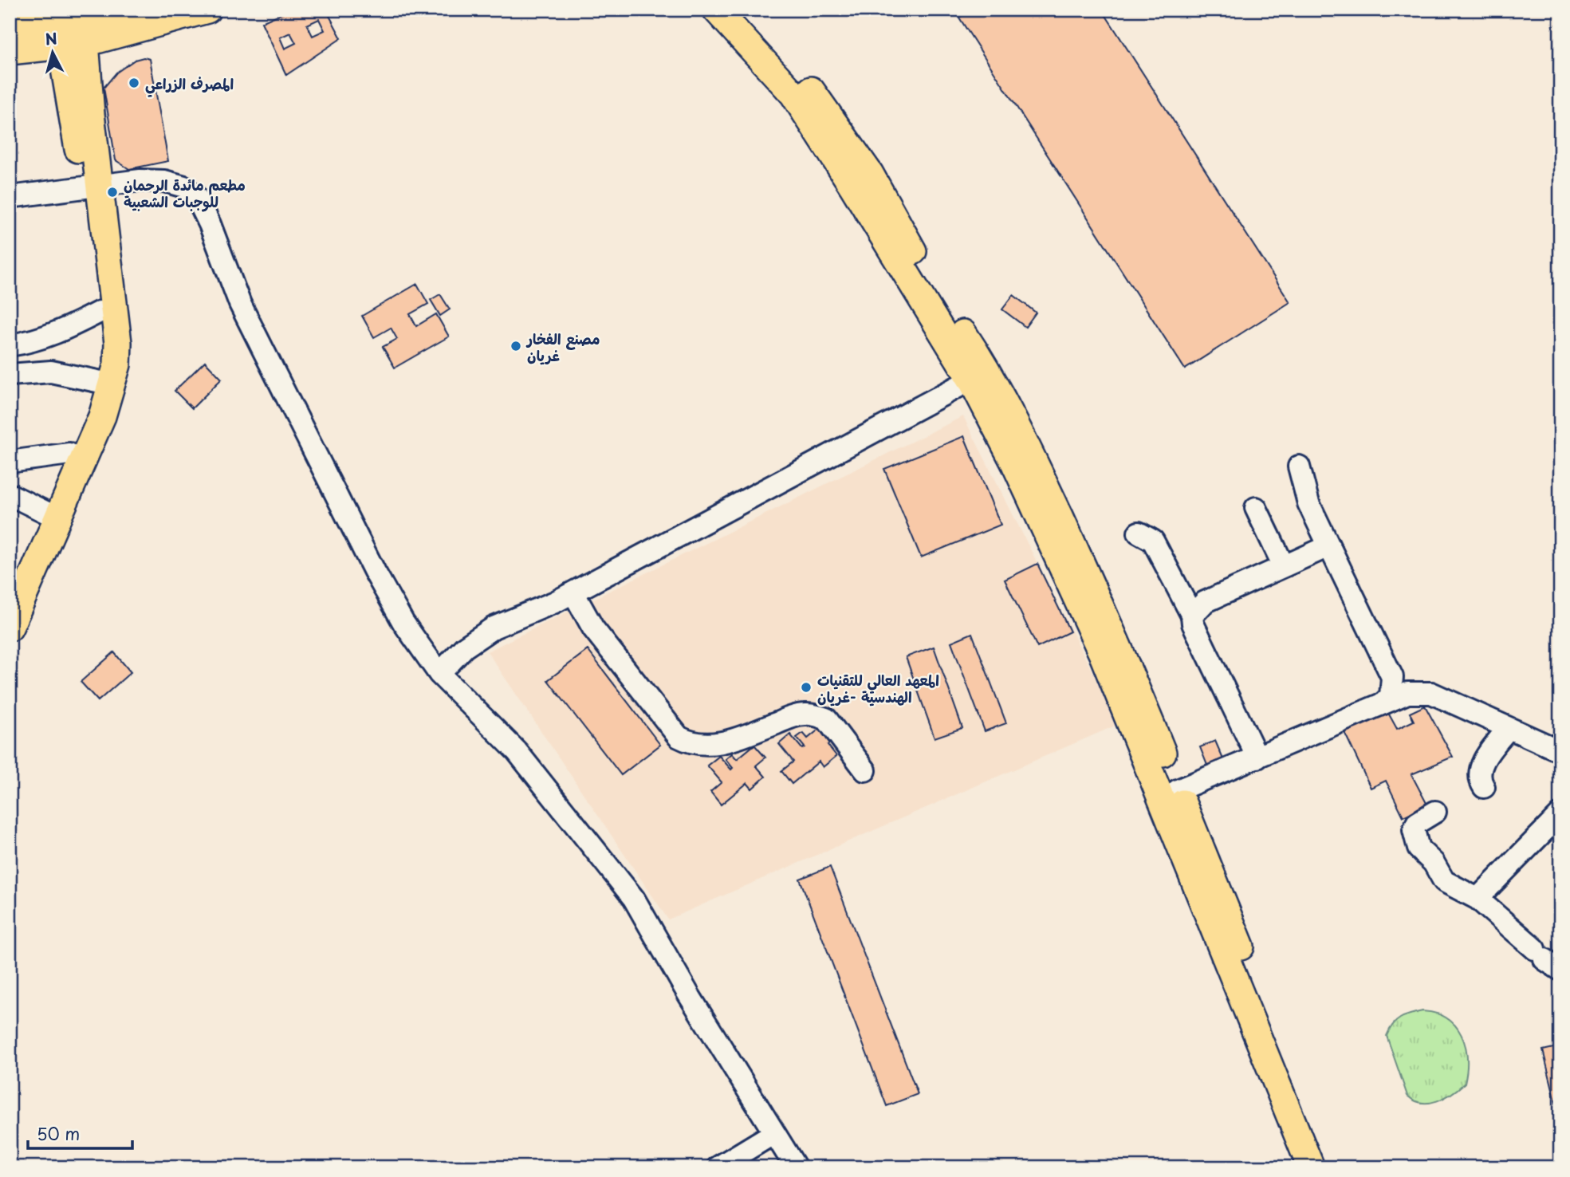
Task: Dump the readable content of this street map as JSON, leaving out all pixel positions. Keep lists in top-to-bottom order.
{
  "places": [
    "المصرف الزراعي",
    "مطعم مائدة الرحمان للوجبات الشعبية",
    "مصنع الفخار غريان",
    "المعهد العالي للتقنيات الهندسية -غريان"
  ],
  "scale_bar": "50 m",
  "north": "top"
}
